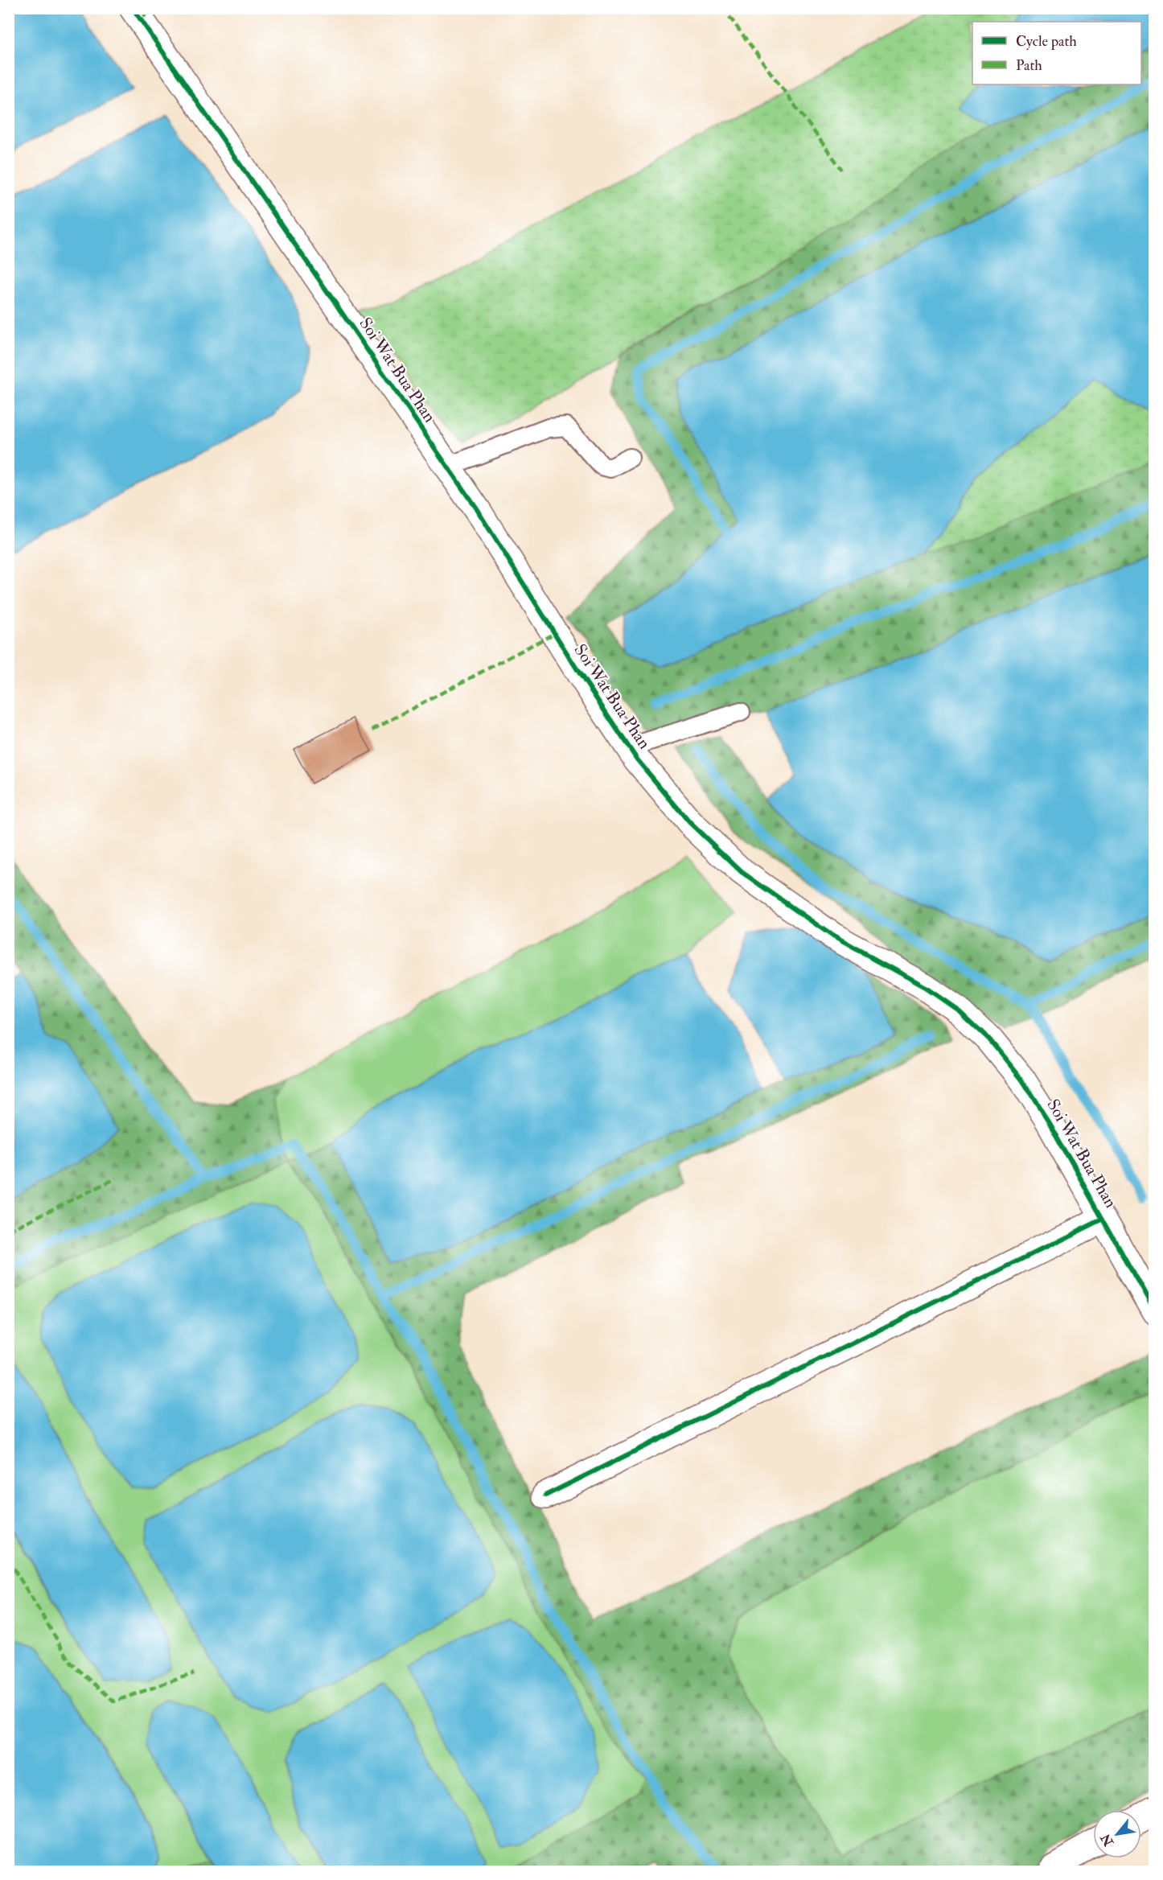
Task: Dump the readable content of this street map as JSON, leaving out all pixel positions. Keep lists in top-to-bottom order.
{
  "streets": {
    "street": ["Soi Wat Bua Phan"]
  },
  "legend": ["Cycle path", "Path"],
  "north": "bottom left"
}
